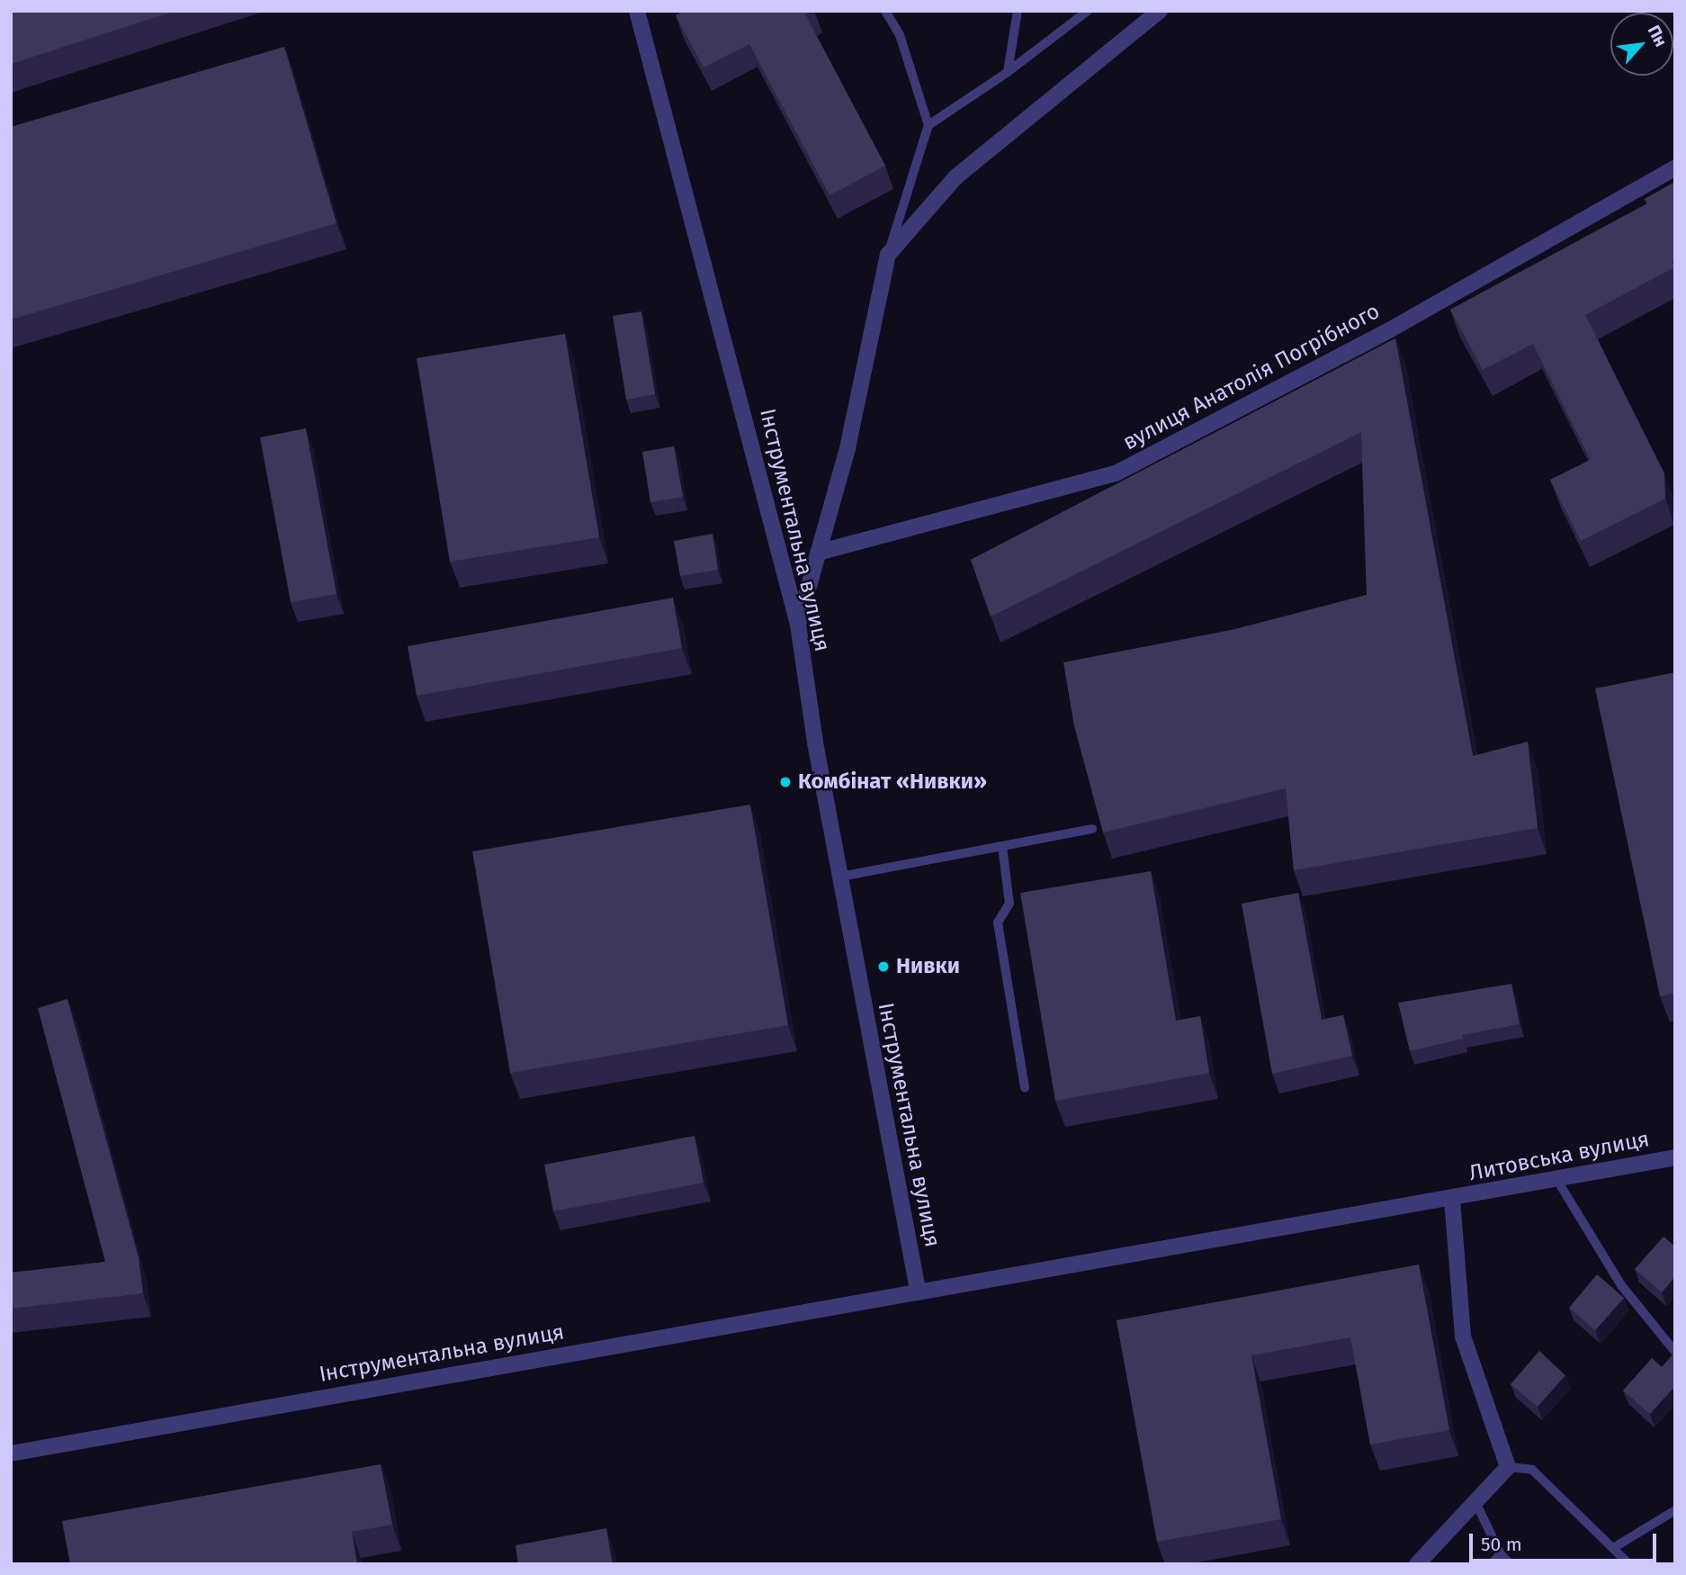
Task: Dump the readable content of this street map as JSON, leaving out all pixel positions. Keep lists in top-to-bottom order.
{
  "streets": {
    "street": ["вулиця Анатолія Погрібного", "Інструментальна вулиця", "Литовська вулиця"]
  },
  "crossings": [
    ["Інструментальна вулиця", "Литовська вулиця"]
  ],
  "places": ["Комбінат «Нивки»", "Нивки"],
  "scale_bar": "50 m",
  "north": "top right"
}
